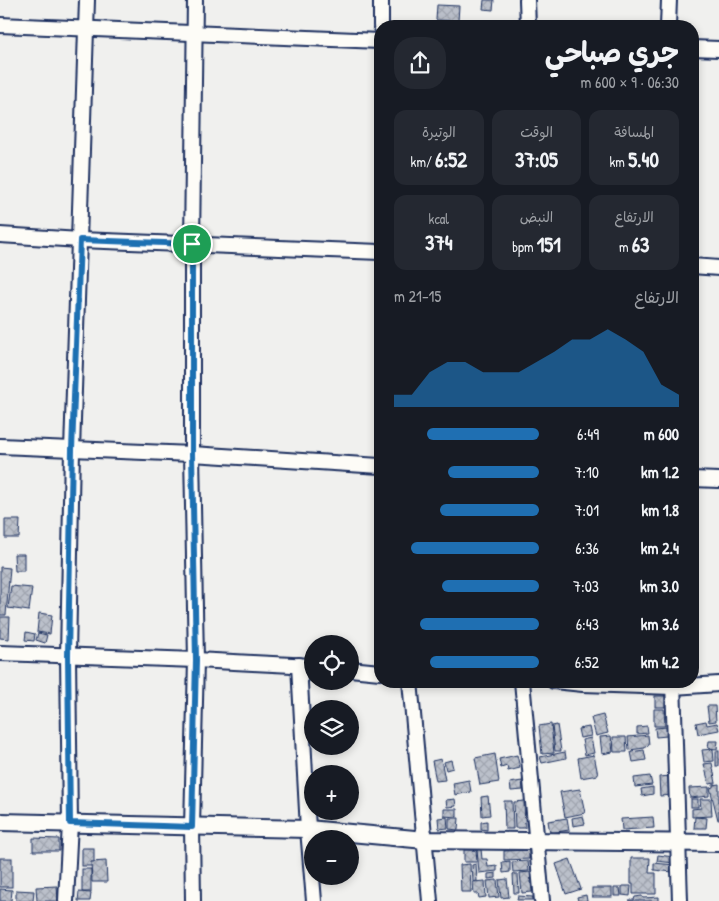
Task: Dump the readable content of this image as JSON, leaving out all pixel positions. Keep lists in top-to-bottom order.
{
  "page": {
    "heading": ["جري صباحي", "06:30 · 9 × 600 m"],
    "stats": [
      ["المسافة", "5.40 km"],
      ["الوقت", "37:05"],
      ["الوتيرة", "6:52 /km"],
      ["الارتفاع", "63 m"],
      ["النبض", "151 bpm"],
      ["kcal", "374"]
    ],
    "chart": ["الارتفاع", "15–21 m"],
    "list": [
      {
        "name": "600 m",
        "note": "6:49"
      },
      {
        "name": "1.2 km",
        "note": "7:10"
      },
      {
        "name": "1.8 km",
        "note": "7:01"
      },
      {
        "name": "2.4 km",
        "note": "6:36"
      },
      {
        "name": "3.0 km",
        "note": "7:03"
      },
      {
        "name": "3.6 km",
        "note": "6:43"
      },
      {
        "name": "4.2 km",
        "note": "6:52"
      }
    ],
    "map_buttons": ["+", "−"]
  }
}
